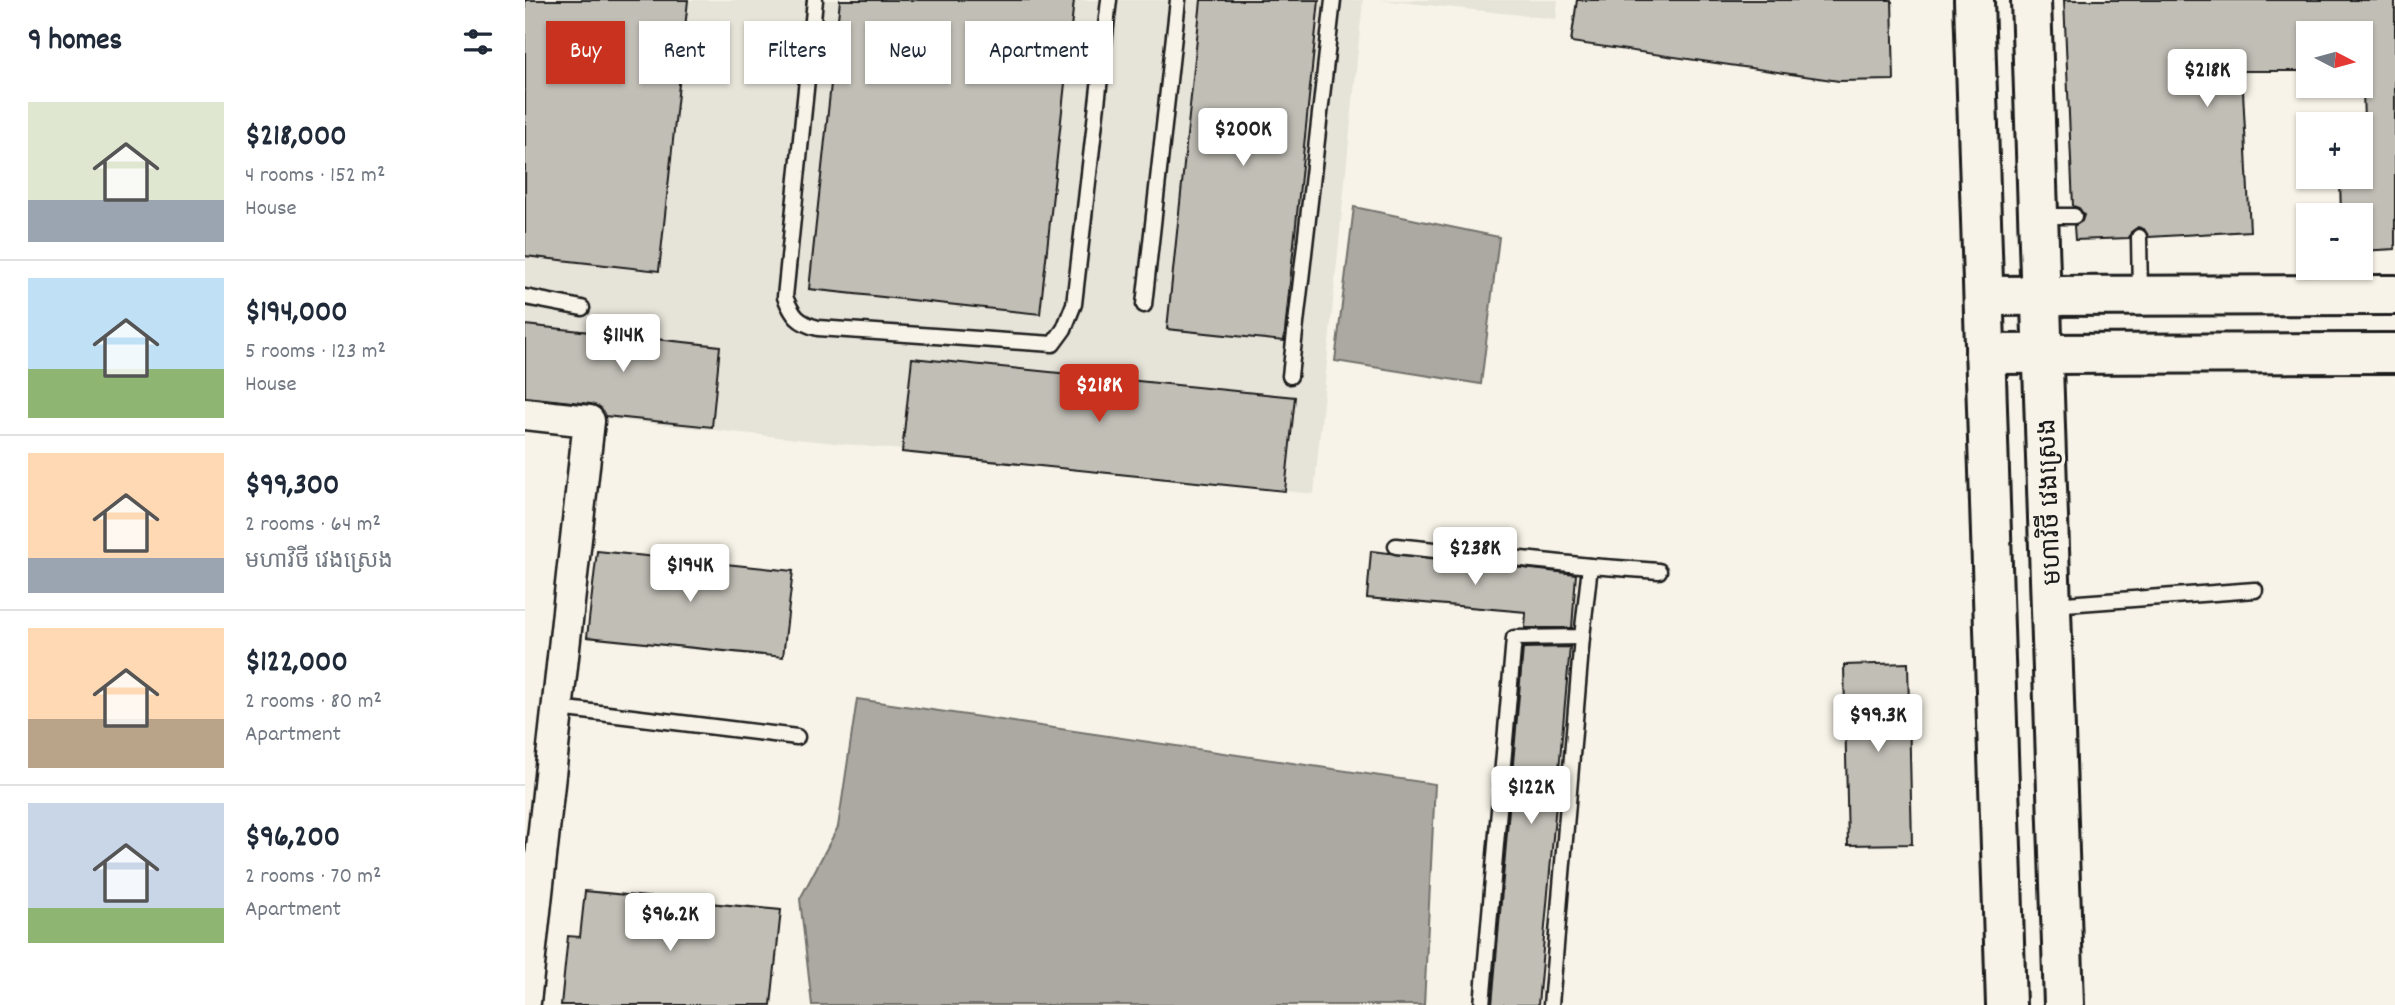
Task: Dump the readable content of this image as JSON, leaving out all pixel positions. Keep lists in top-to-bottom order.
{
  "streets": {
    "main road": ["មហាវិថី វេងស្រេង"]
  },
  "north": "right",
  "page": {
    "heading": "9 homes",
    "map_buttons": ["+", "−"],
    "chip": [
      "Buy",
      "Rent",
      "Filters",
      "New",
      "Apartment"
    ],
    "price": [
      "$218K",
      "$200K",
      "$114K",
      "$218K",
      "$238K",
      "$194K",
      "$99.3K",
      "$122K",
      "$96.2K"
    ],
    "list": [
      {
        "name": "$218,000",
        "note": "4 rooms · 152 m² · House"
      },
      {
        "name": "$194,000",
        "note": "5 rooms · 123 m² · House"
      },
      {
        "name": "$99,300",
        "note": "2 rooms · 64 m² · មហាវិថី វេងស្រេង"
      },
      {
        "name": "$122,000",
        "note": "2 rooms · 80 m² · Apartment"
      },
      {
        "name": "$96,200",
        "note": "2 rooms · 70 m² · Apartment"
      }
    ]
  }
}
